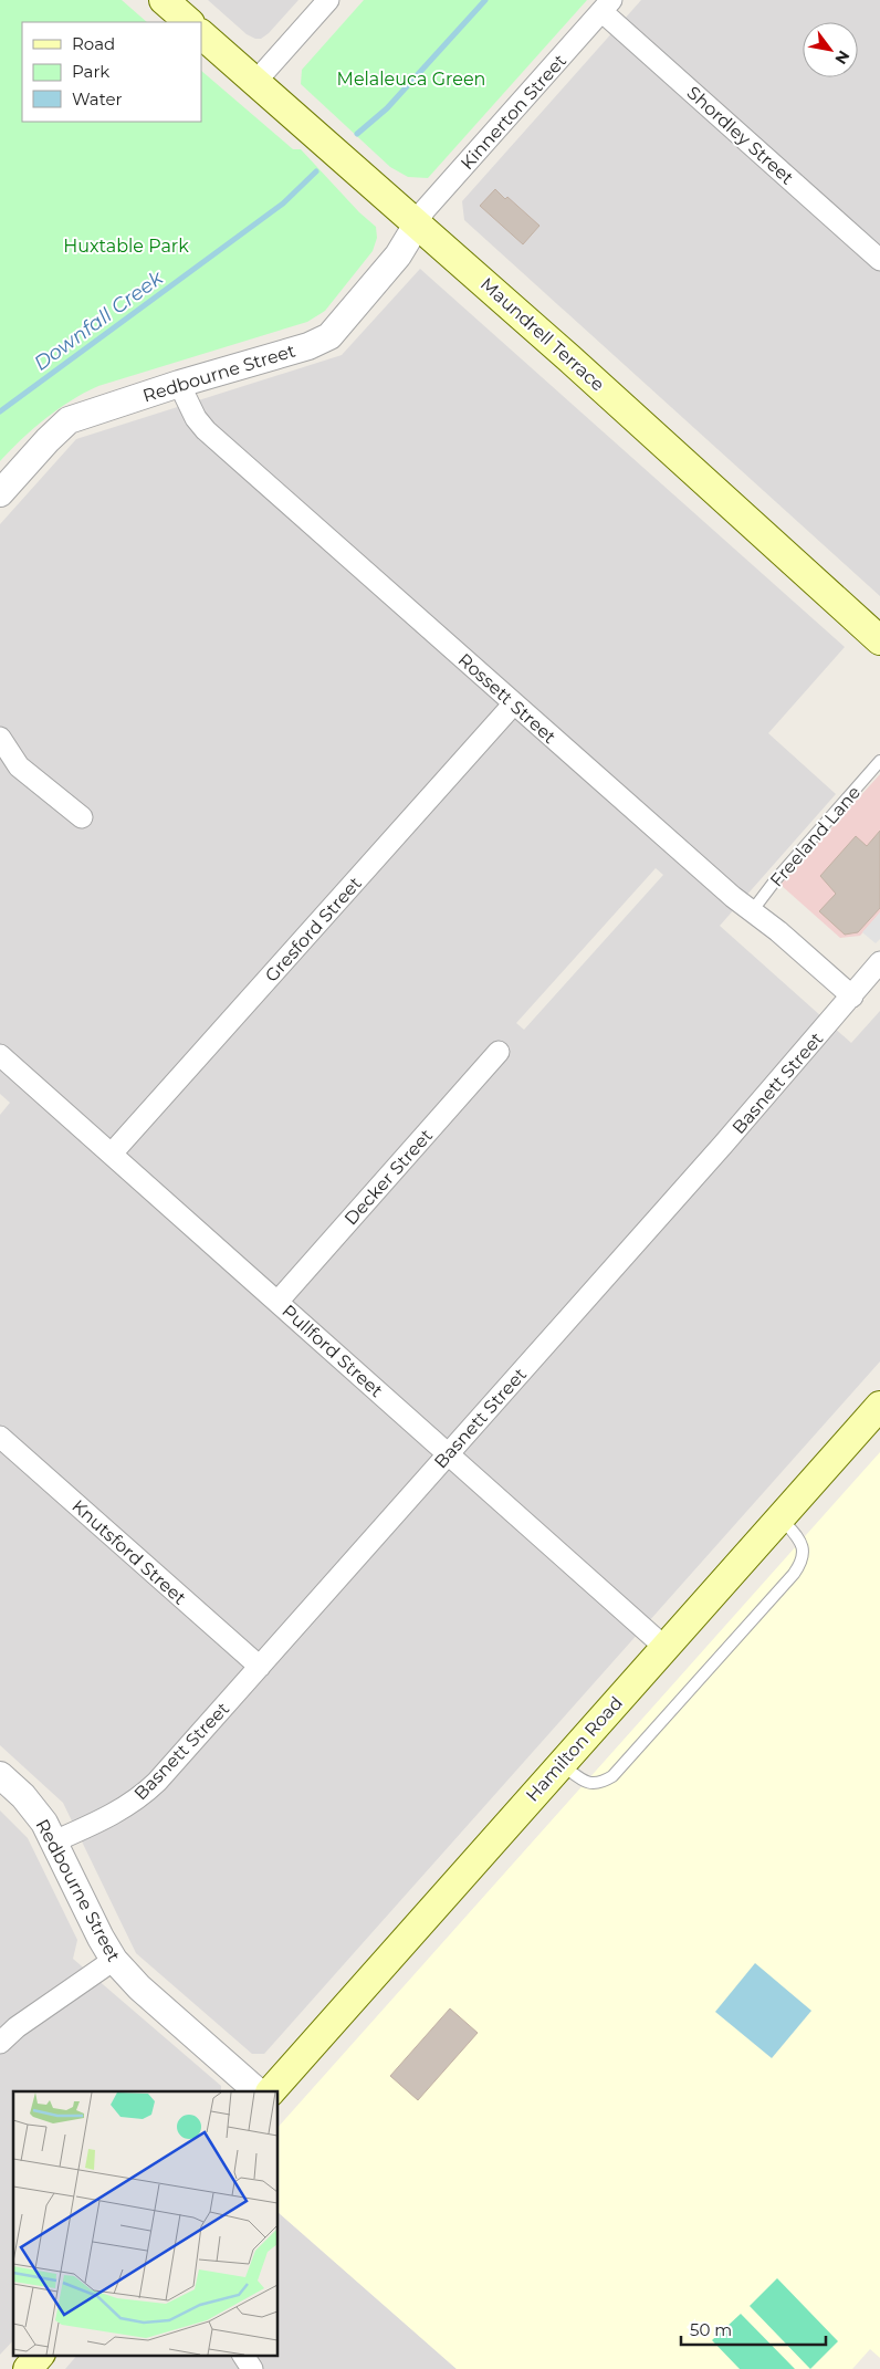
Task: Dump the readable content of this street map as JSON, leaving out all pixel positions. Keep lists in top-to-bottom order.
{
  "streets": {
    "main road": ["Maundrell Terrace", "Hamilton Road"],
    "street": [
      "Kinnerton Street",
      "Shordley Street",
      "Redbourne Street",
      "Rossett Street",
      "Gresford Street",
      "Basnett Street",
      "Decker Street",
      "Pullford Street",
      "Knutsford Street"
    ],
    "lane": ["Freeland Lane"]
  },
  "crossings": [
    ["Kinnerton Street", "Shordley Street"],
    ["Kinnerton Street", "Maundrell Terrace"],
    ["Kinnerton Street", "Redbourne Street"],
    ["Maundrell Terrace", "Redbourne Street"],
    ["Redbourne Street", "Rossett Street"],
    ["Redbourne Street", "Basnett Street"],
    ["Rossett Street", "Freeland Lane"],
    ["Rossett Street", "Gresford Street"],
    ["Rossett Street", "Basnett Street"],
    ["Gresford Street", "Pullford Street"],
    ["Basnett Street", "Pullford Street"],
    ["Basnett Street", "Knutsford Street"],
    ["Decker Street", "Pullford Street"],
    ["Pullford Street", "Hamilton Road"]
  ],
  "water": ["Downfall Creek"],
  "parks": ["Melaleuca Green", "Huxtable Park"],
  "legend": ["Road", "Park", "Water"],
  "scale_bar": "50 m",
  "north": "bottom right"
}
